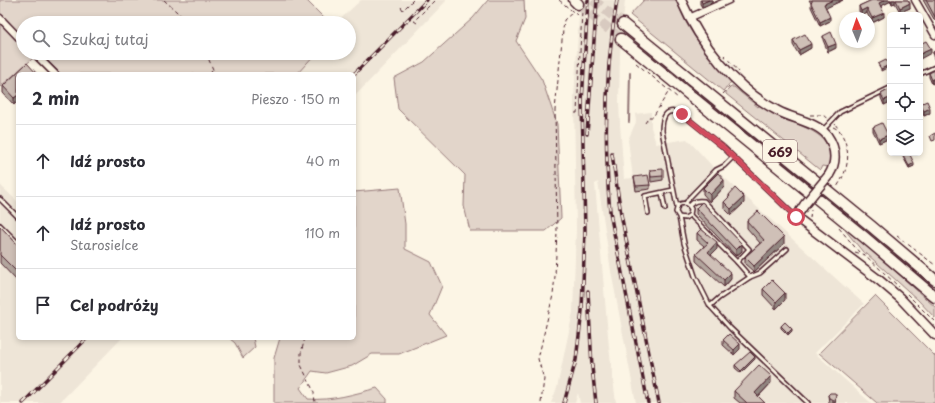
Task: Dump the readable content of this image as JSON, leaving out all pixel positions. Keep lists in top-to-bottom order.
{
  "streets": {
    "main road": ["669"]
  },
  "north": "top",
  "page": {
    "map_buttons": ["+", "−"],
    "search": "Szukaj tutaj",
    "heading": ["2 min", "Pieszo · 150 m"],
    "list": [
      ["Idź prosto", "40 m"],
      ["Idź prosto", "Starosielce", "110 m"],
      "Cel podróży"
    ]
  }
}
